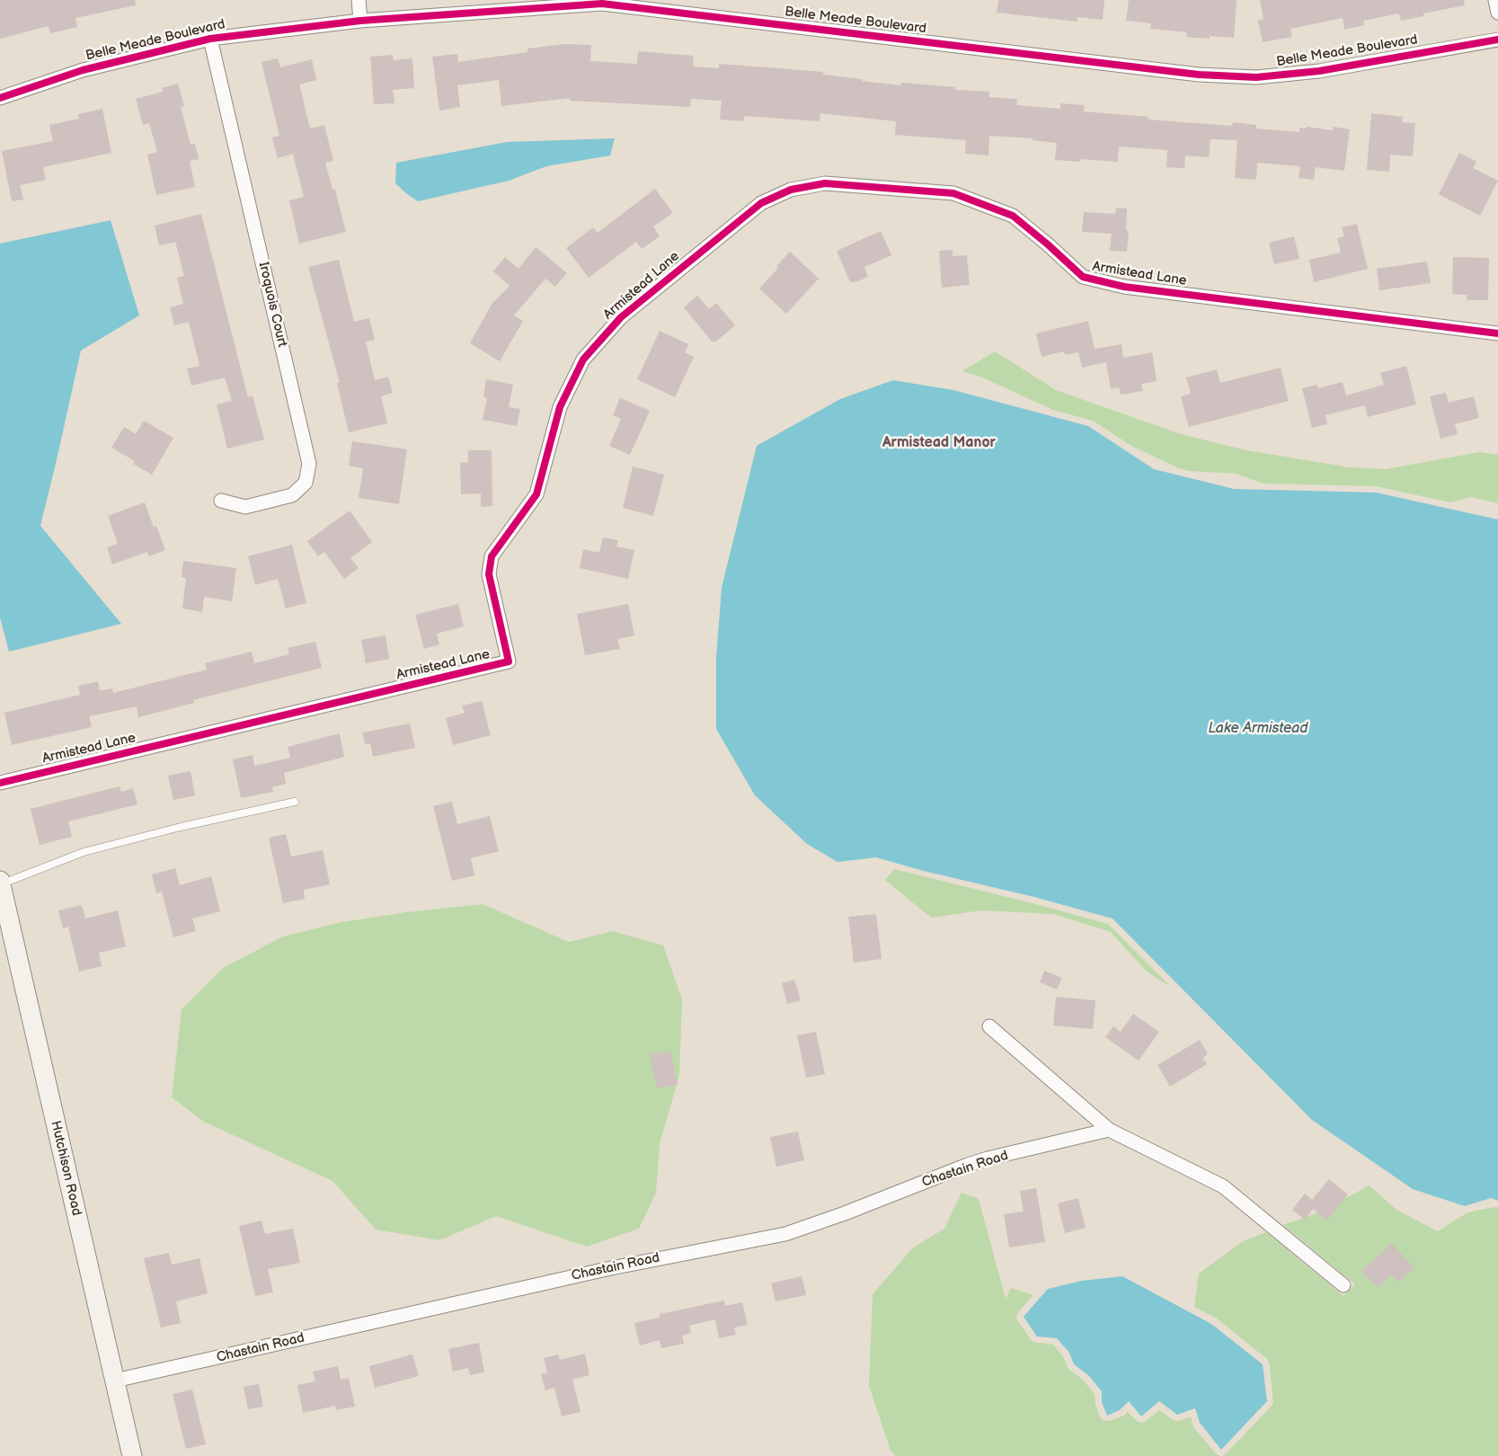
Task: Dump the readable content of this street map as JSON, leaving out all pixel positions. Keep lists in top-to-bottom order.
{
  "streets": {
    "street": [
      "Belle Meade Boulevard",
      "Armistead Lane",
      "Iroquois Court",
      "Hutchison Road",
      "Chastain Road"
    ]
  },
  "crossings": [
    ["Belle Meade Boulevard", "Iroquois Court"],
    ["Hutchison Road", "Chastain Road"]
  ],
  "districts": ["Armistead Manor"],
  "water": ["Lake Armistead"]
}
